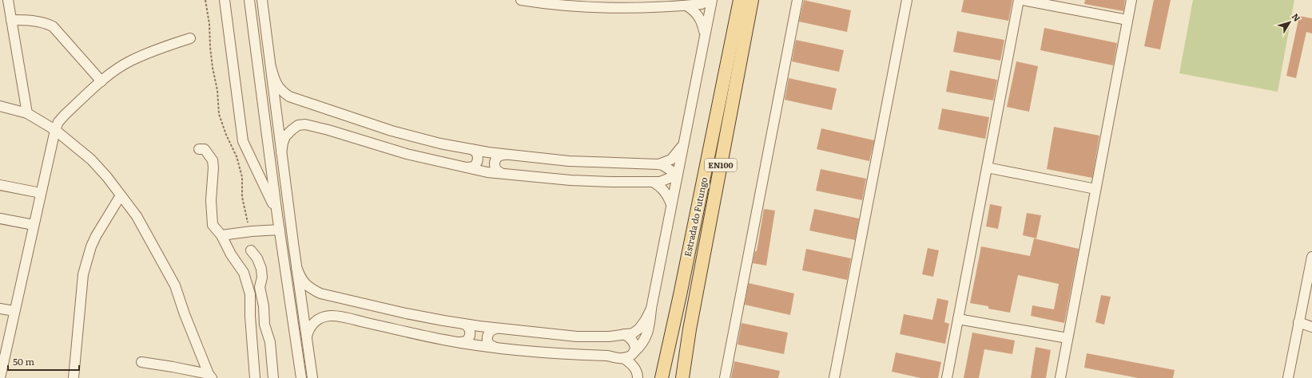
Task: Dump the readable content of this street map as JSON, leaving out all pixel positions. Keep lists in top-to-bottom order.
{
  "streets": {
    "main road": ["EN100", "Estrada do Futungo"]
  },
  "scale_bar": "50 m",
  "north": "top right"
}
